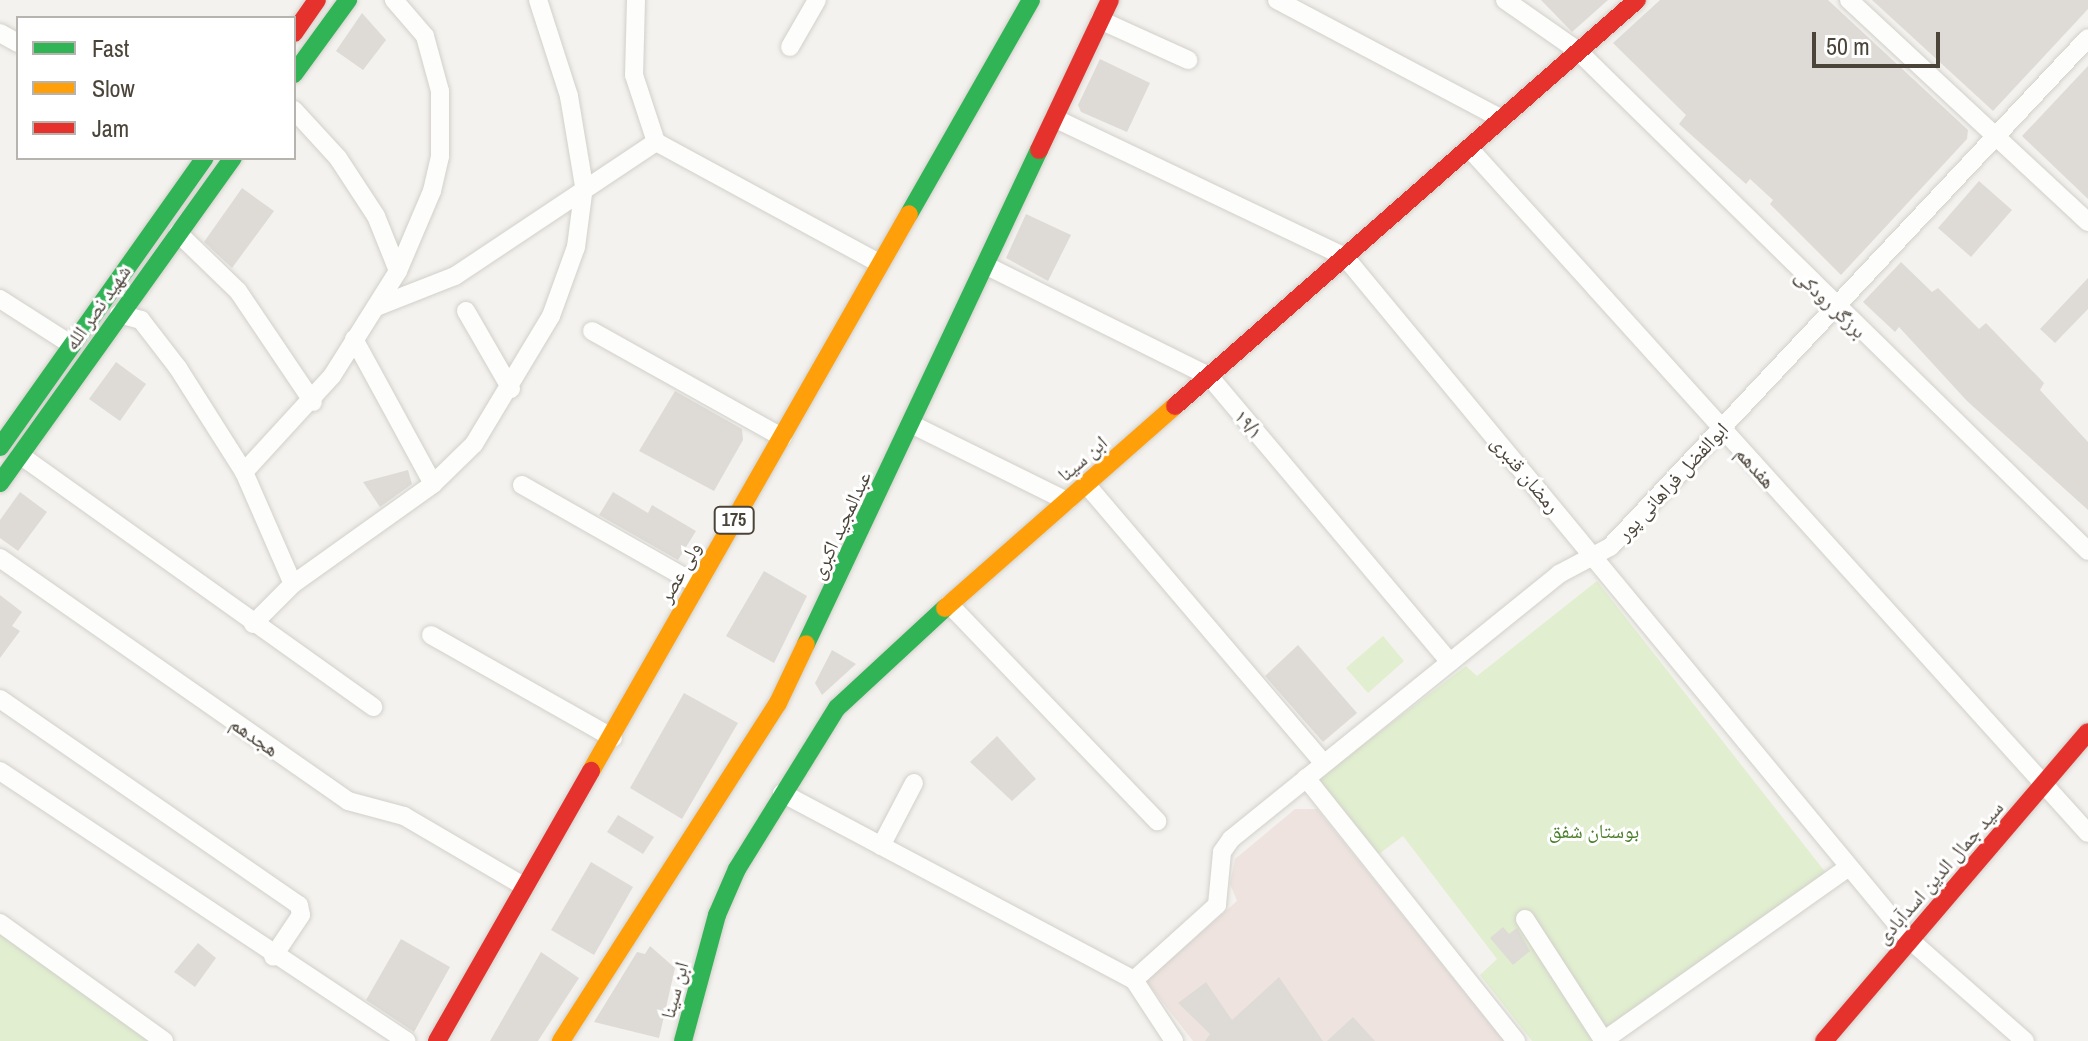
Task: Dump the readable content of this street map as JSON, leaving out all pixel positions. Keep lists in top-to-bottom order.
{
  "streets": {
    "street": [
      "برزگر رودکی",
      "شهید نصر الله",
      "۱۹/۱",
      "ابن سینا",
      "هفدهم",
      "رمضان قنبری",
      "ابوالفضل فراهانی پور",
      "175",
      "عبدالمجید اکبری",
      "ولی عصر",
      "هجدهم",
      "سید جمال الدین اسدآبادی"
    ]
  },
  "crossings": [
    ["برزگر رودکی", "ابن سینا"],
    ["برزگر رودکی", "ابوالفضل فراهانی پور"],
    ["۱۹/۱", "ابن سینا"],
    ["۱۹/۱", "ابوالفضل فراهانی پور"],
    ["۱۹/۱", "عبدالمجید اکبری"],
    ["ابن سینا", "هفدهم"],
    ["ابن سینا", "رمضان قنبری"],
    ["هفدهم", "ابوالفضل فراهانی پور"],
    ["هفدهم", "سید جمال الدین اسدآبادی"],
    ["رمضان قنبری", "ابوالفضل فراهانی پور"],
    ["رمضان قنبری", "عبدالمجید اکبری"],
    ["رمضان قنبری", "سید جمال الدین اسدآبادی"],
    ["ولی عصر", "هجدهم"]
  ],
  "parks": ["بوستان شفق"],
  "legend": ["Fast", "Slow", "Jam"],
  "scale_bar": "50 m"
}
